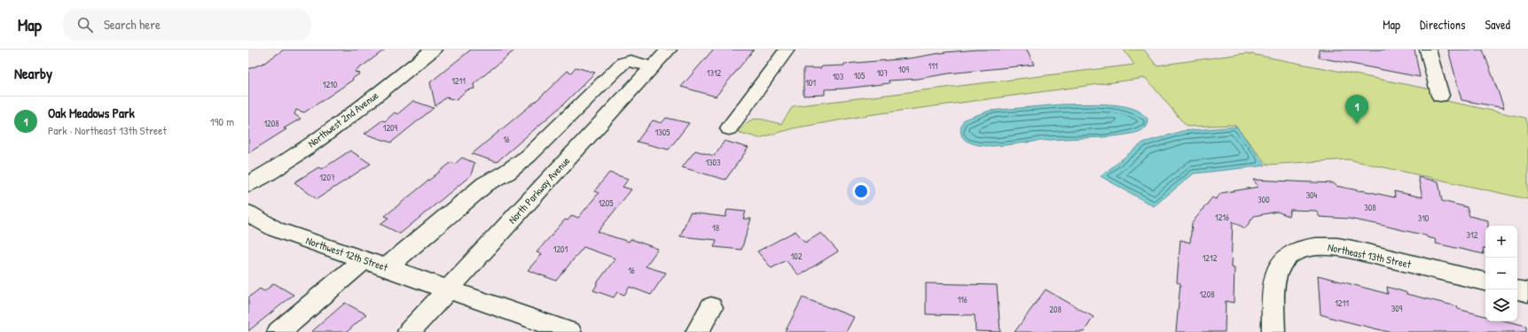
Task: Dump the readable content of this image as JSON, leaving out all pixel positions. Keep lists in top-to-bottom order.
{
  "streets": {
    "street": [
      "Northwest 2nd Avenue",
      "North Parkway Avenue",
      "Northwest 12th Street",
      "Northeast 13th Street"
    ]
  },
  "crossings": [
    ["North Parkway Avenue", "Northwest 12th Street"]
  ],
  "house_numbers": [
    "111",
    "109",
    "1312",
    "107",
    "105",
    "103",
    "1211",
    "101",
    "1210",
    "1208",
    "1209",
    "1305",
    "16",
    "1303",
    "1207",
    "304",
    "300",
    "1205",
    "308",
    "1216",
    "310",
    "18",
    "312",
    "1201",
    "102",
    "1212",
    "16",
    "1208",
    "116",
    "1211",
    "309",
    "208"
  ],
  "page": {
    "header": "Map",
    "search": "Search here",
    "nav": ["Map", "Directions", "Saved"],
    "heading": "Nearby",
    "pins": "1",
    "list": [
      {
        "mark": "1",
        "name": "Oak Meadows Park",
        "note": "Park · Northeast 13th Street",
        "value": "190 m"
      }
    ],
    "map_buttons": ["+", "−"]
  }
}
